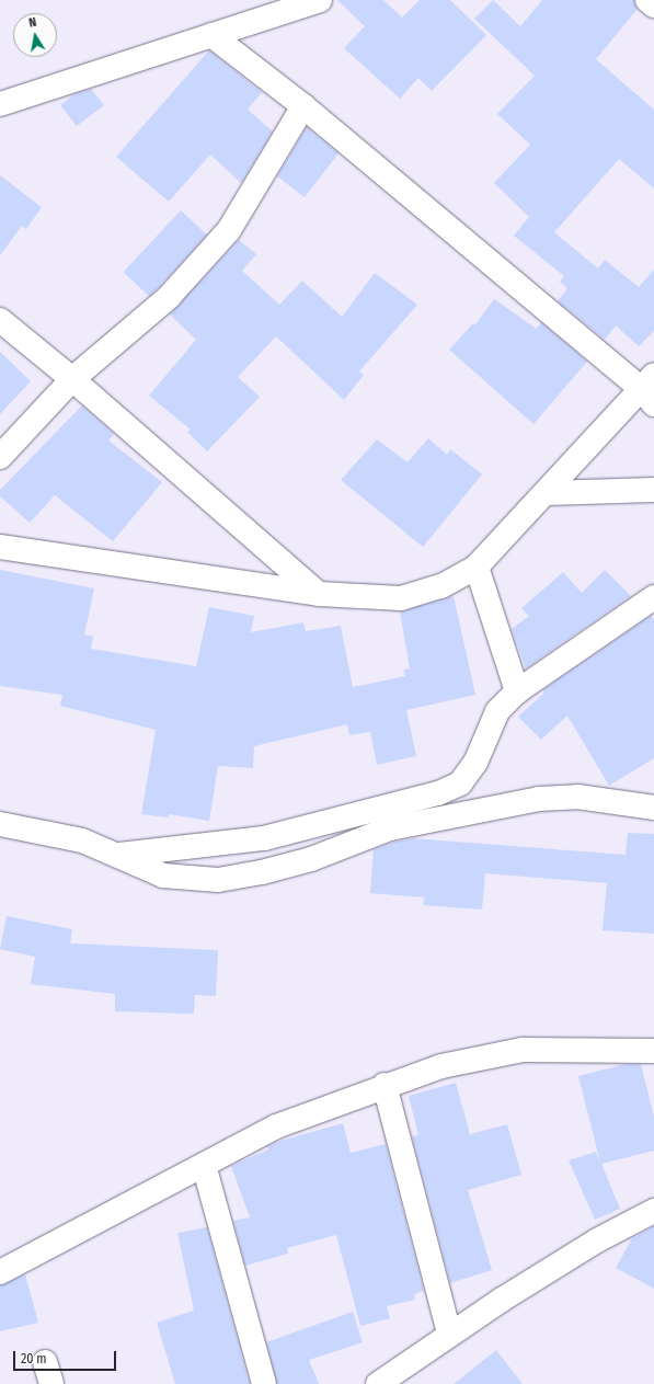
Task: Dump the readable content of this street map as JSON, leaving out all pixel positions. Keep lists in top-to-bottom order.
{
  "scale_bar": "20 m",
  "north": "top"
}
